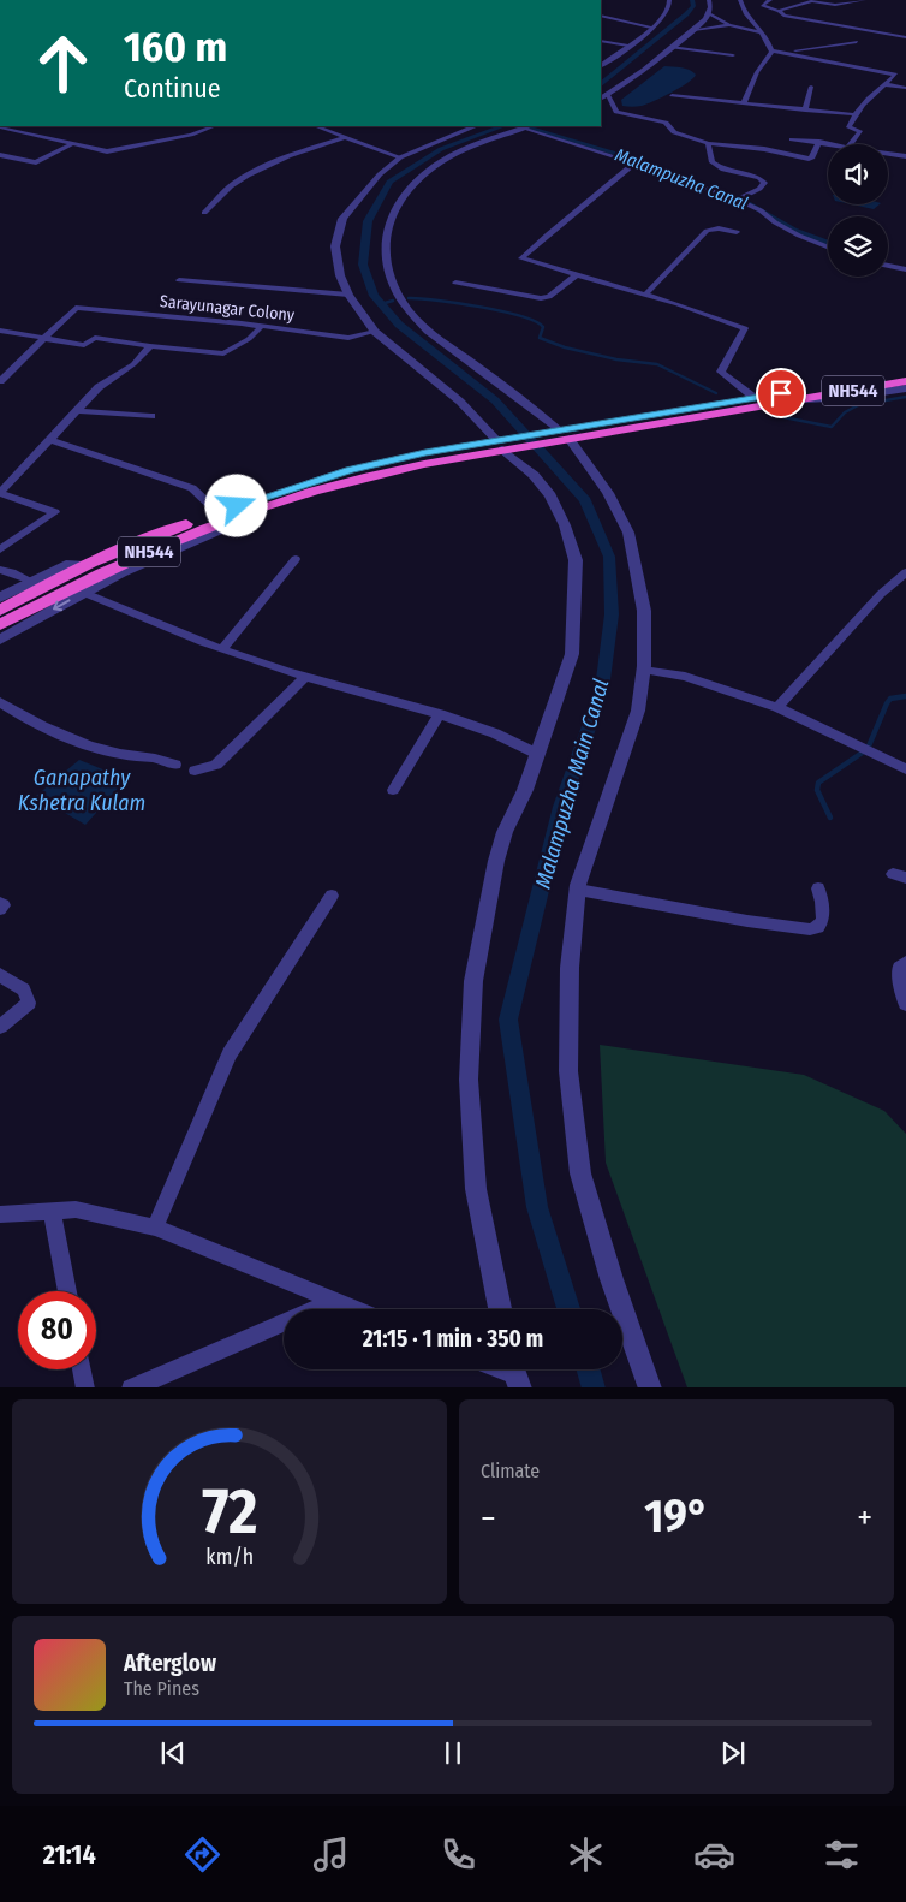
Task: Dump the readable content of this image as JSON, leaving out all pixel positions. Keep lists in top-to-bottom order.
{
  "streets": {
    "highway": ["NH544"],
    "street": ["Sarayunagar Colony"]
  },
  "water": ["Malampuzha Canal", "Ganapathy Kshetra Kulam", "Malampuzha Main Canal"],
  "page": {
    "turn": ["160 m", "Continue"],
    "limit": "80",
    "trip": "21:15 · 1 min · 350 m",
    "tile": "Climate",
    "heat": ["−", "19°", "+"],
    "song": ["Afterglow", "The Pines"],
    "tabs": "21:14",
    "gauge": ["72", "km/h"]
  }
}
